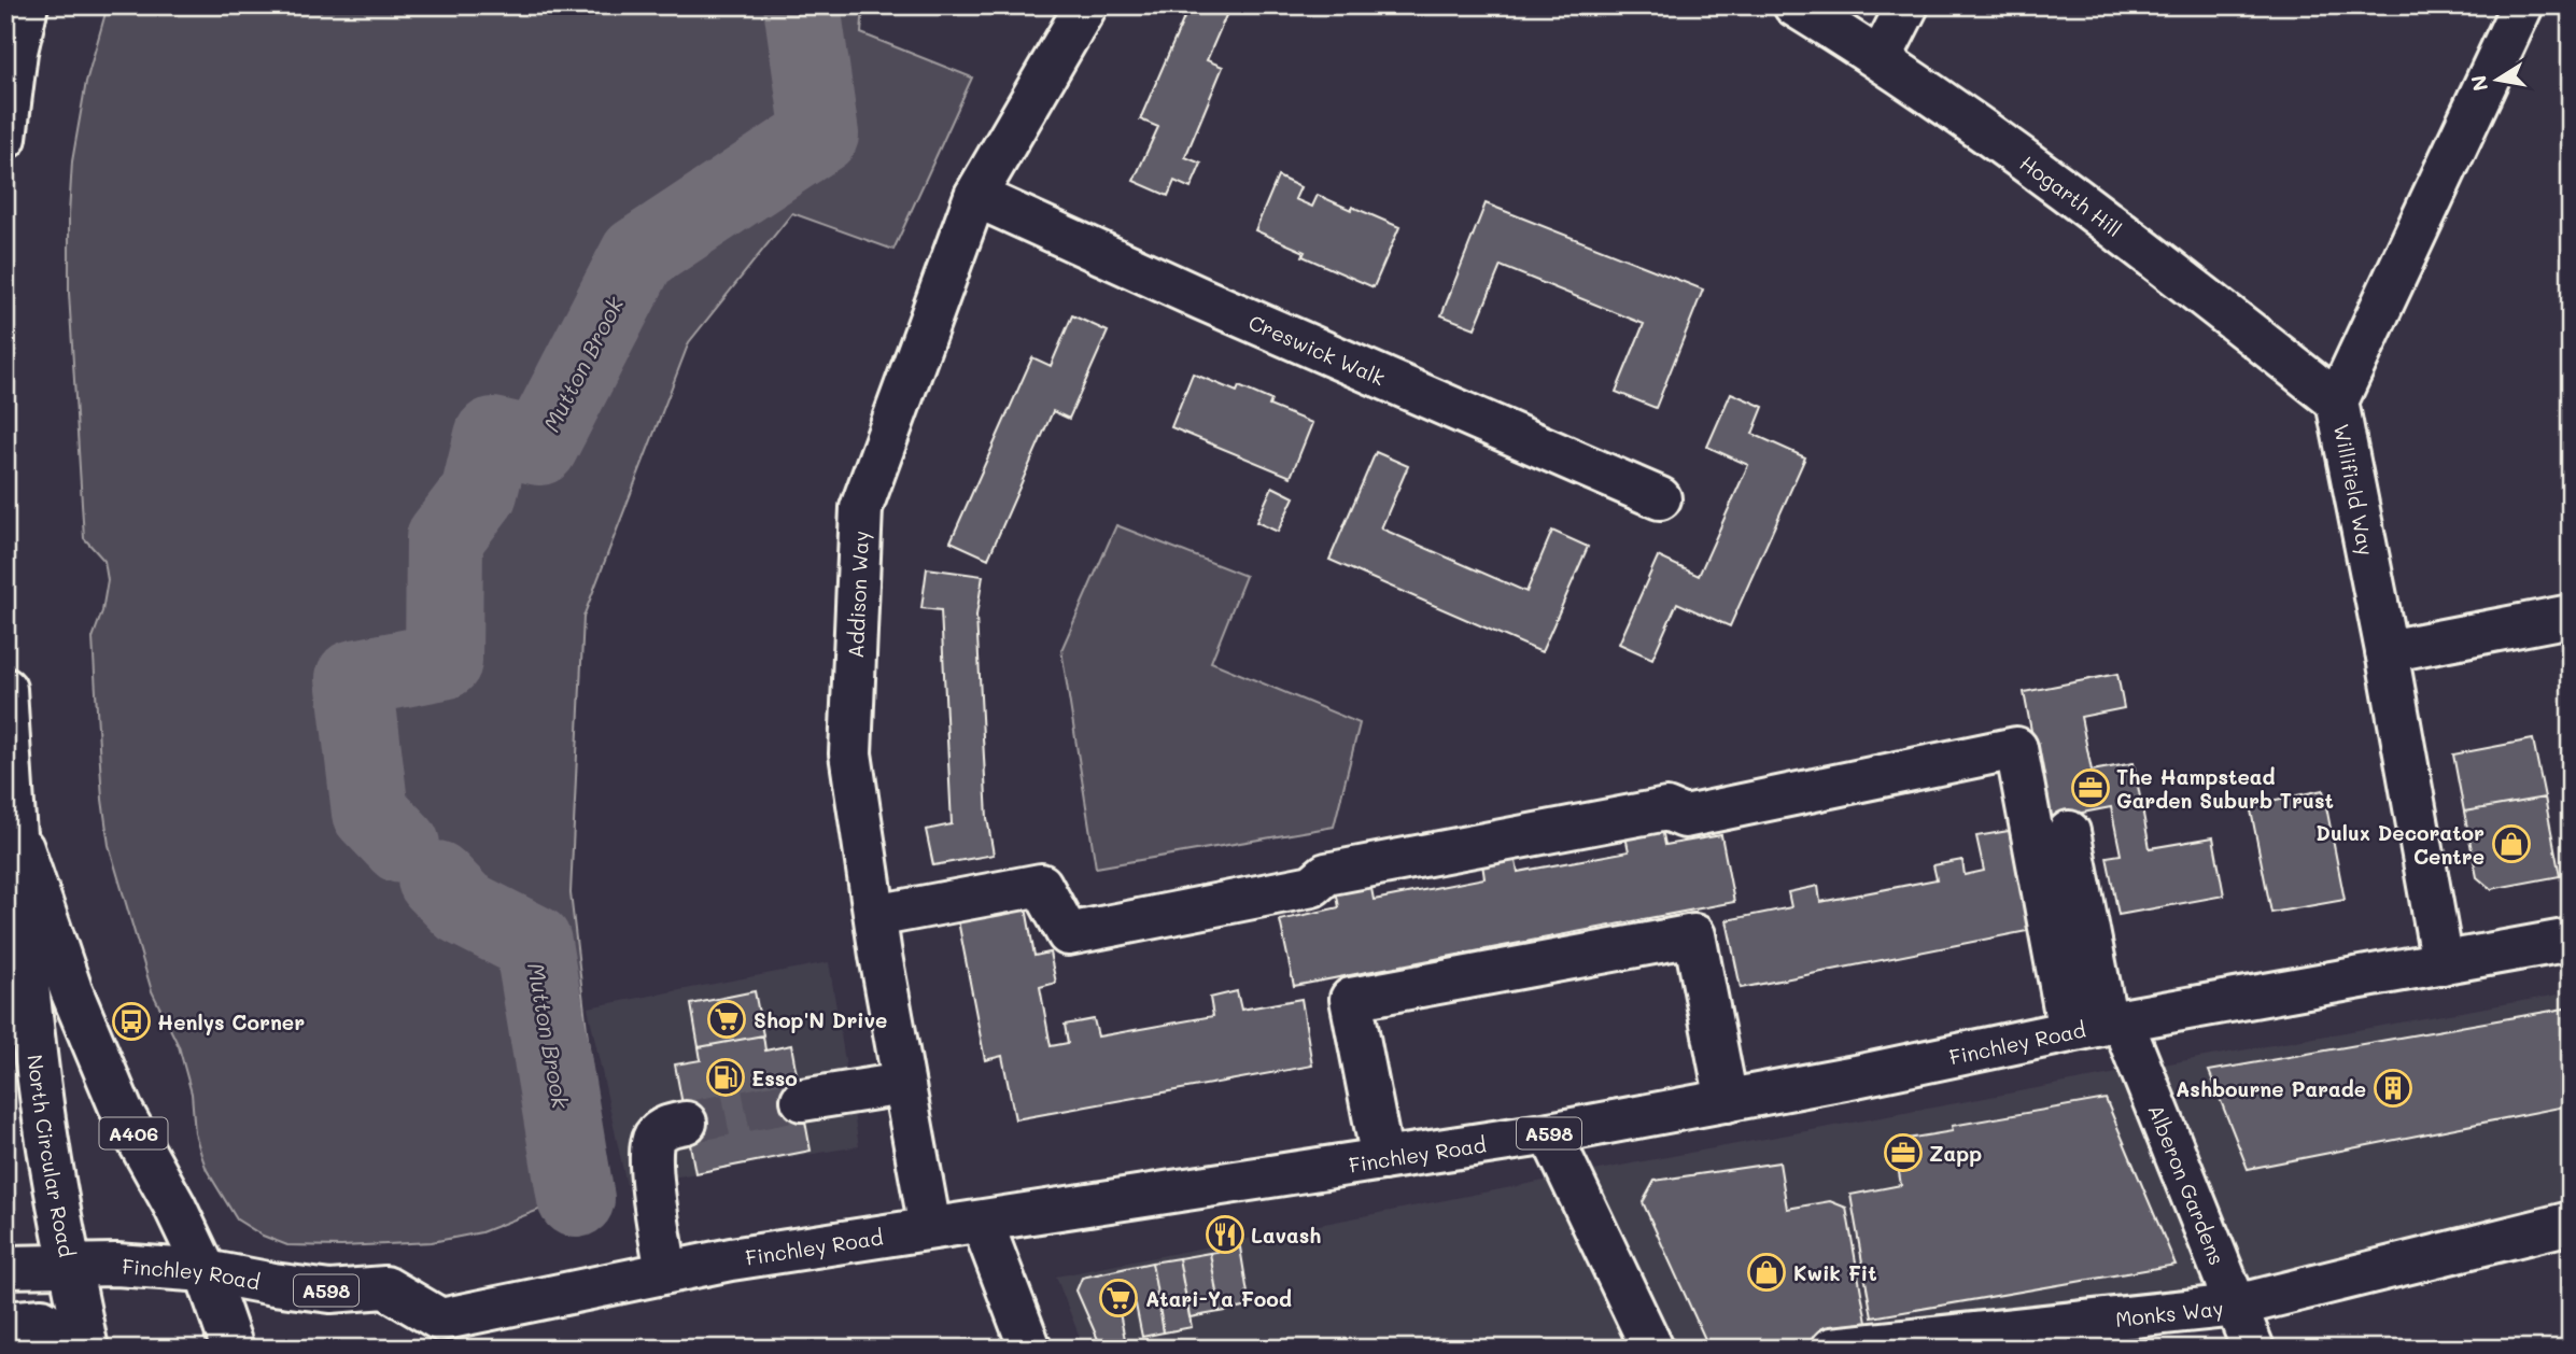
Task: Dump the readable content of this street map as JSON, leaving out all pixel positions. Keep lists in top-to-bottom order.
{
  "streets": {
    "main road": [
      "Hogarth Hill",
      "Creswick Walk",
      "Willifield Way",
      "Addison Way",
      "Finchley Road",
      "A406",
      "A598",
      "North Circular Road",
      "Alberon Gardens",
      "Monks Way"
    ]
  },
  "crossings": [
    ["Hogarth Hill", "Willifield Way"],
    ["Creswick Walk", "Addison Way"],
    ["Willifield Way", "Finchley Road"],
    ["Addison Way", "Finchley Road"],
    ["Finchley Road", "A406"],
    ["Finchley Road", "North Circular Road"],
    ["Finchley Road", "Alberon Gardens"],
    ["A406", "North Circular Road"],
    ["Alberon Gardens", "Monks Way"]
  ],
  "water": ["Mutton Brook"],
  "places": {
    "office": ["The Hampstead Garden Suburb Trust", "Zapp"],
    "shop": ["Dulux Decorator Centre", "Kwik Fit"],
    "supermarket": ["Shop'N Drive", "Atari-Ya Food"],
    "bus stop": ["Henlys Corner"],
    "fuel station": ["Esso"],
    "building": ["Ashbourne Parade"],
    "restaurant": ["Lavash"]
  },
  "north": "left"
}
